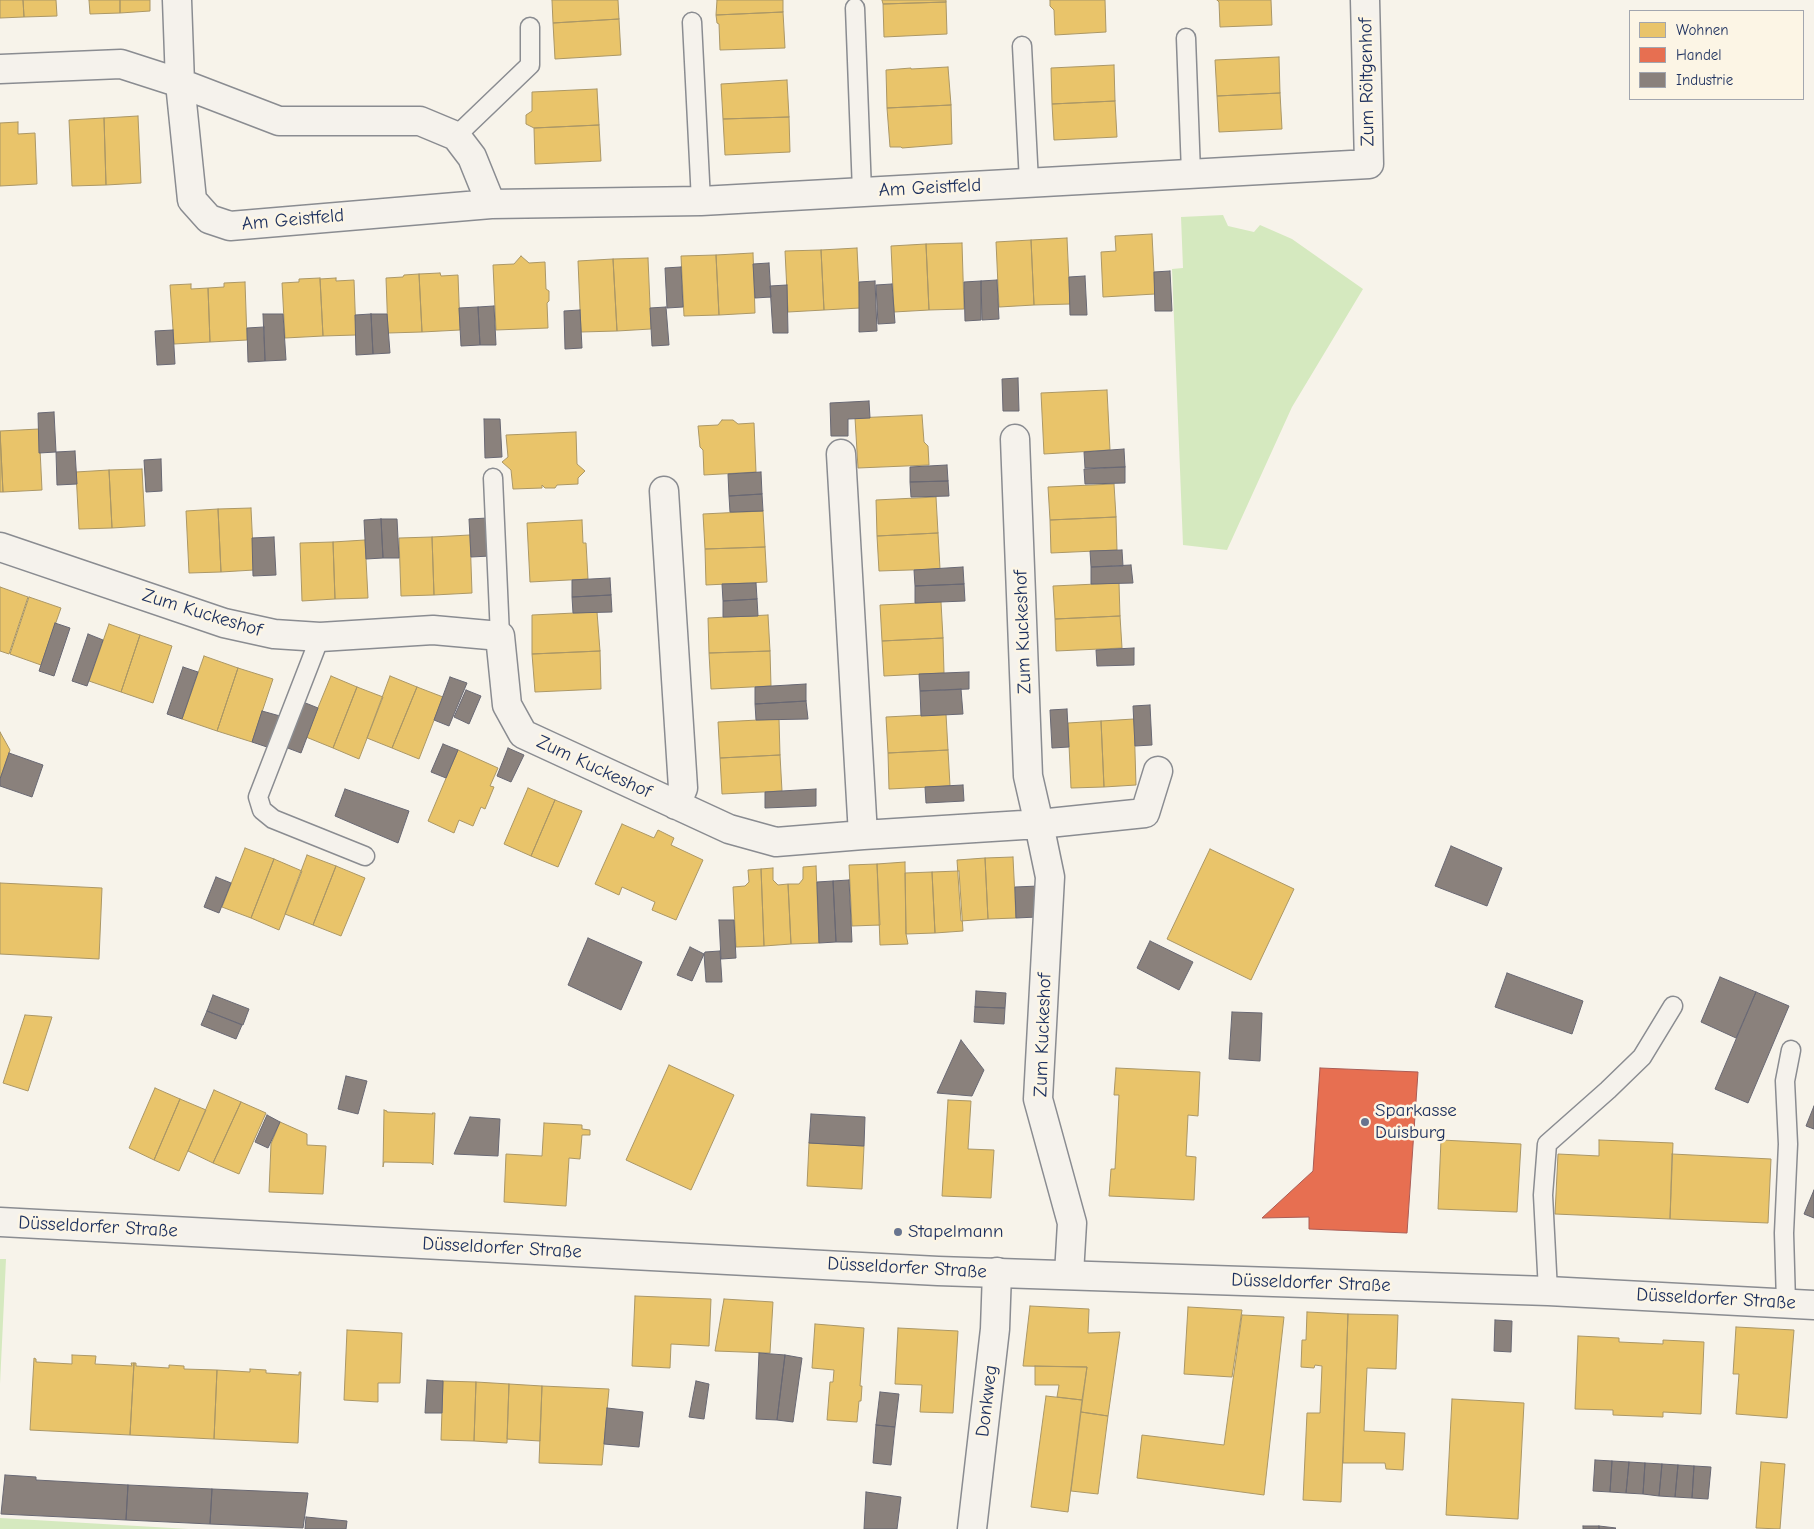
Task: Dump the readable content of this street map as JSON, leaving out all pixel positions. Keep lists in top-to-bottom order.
{
  "streets": {
    "street": [
      "Zum Röltgenhof",
      "Am Geistfeld",
      "Zum Kuckeshof",
      "Düsseldorfer Straße",
      "Donkweg"
    ]
  },
  "crossings": [
    ["Zum Röltgenhof", "Am Geistfeld"],
    ["Zum Kuckeshof", "Düsseldorfer Straße"],
    ["Düsseldorfer Straße", "Donkweg"]
  ],
  "places": ["Sparkasse Duisburg", "Stapelmann"],
  "legend": ["Wohnen", "Handel", "Industrie"]
}
